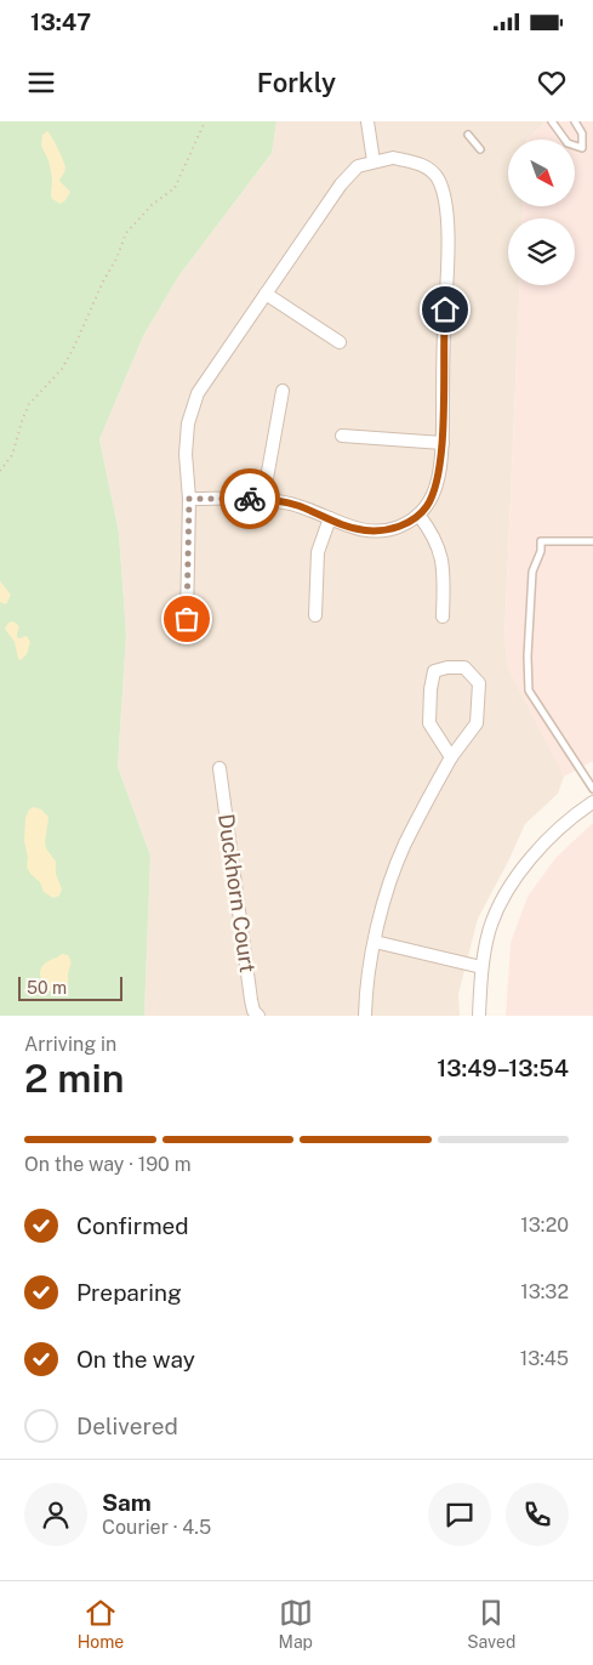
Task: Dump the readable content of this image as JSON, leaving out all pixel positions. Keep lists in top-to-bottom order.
{
  "streets": {
    "street": ["Duckhorn Court"]
  },
  "scale_bar": "50 m",
  "north": "bottom right",
  "page": {
    "status": "13:47",
    "header": "Forkly",
    "scale": "50 m",
    "heading": ["2 min", "Arriving in", "13:49–13:54"],
    "panel": ["Sam", "Courier · 4.5"],
    "bar": "On the way · 190 m",
    "list": [
      ["Confirmed", "13:20"],
      ["Preparing", "13:32"],
      ["On the way", "13:45"],
      "Delivered"
    ],
    "tabs": ["Home", "Map", "Saved"]
  }
}
